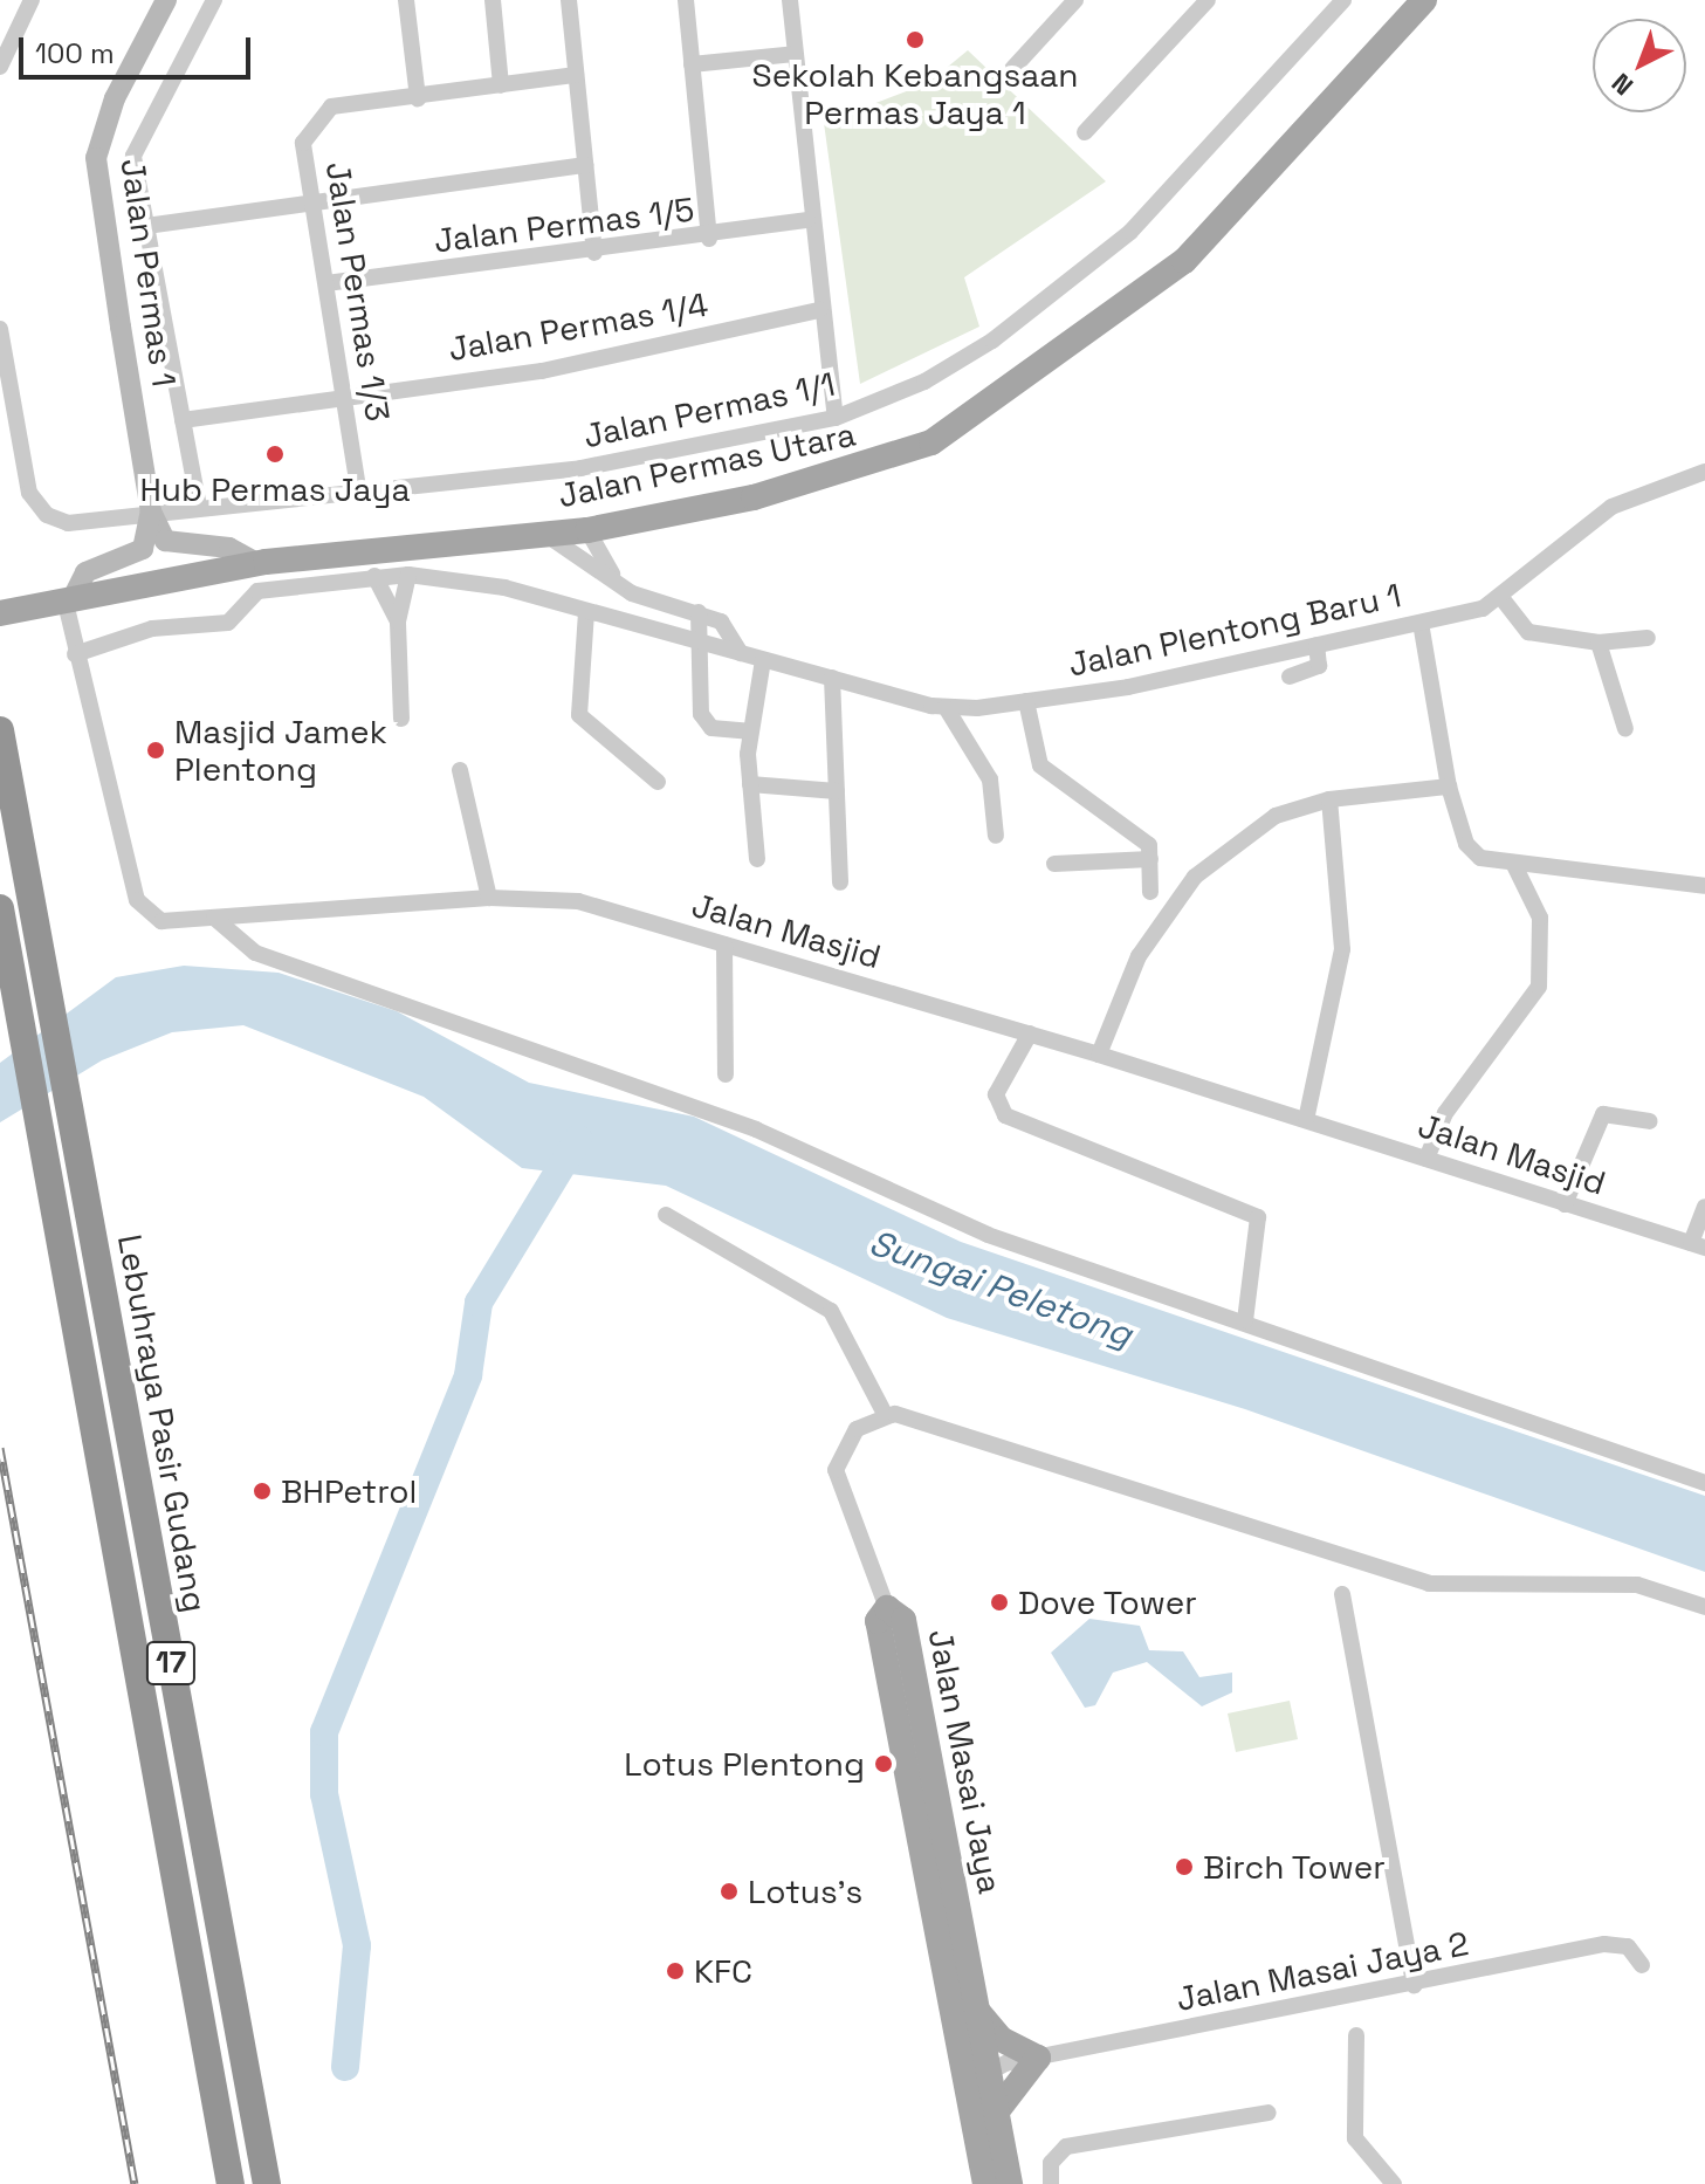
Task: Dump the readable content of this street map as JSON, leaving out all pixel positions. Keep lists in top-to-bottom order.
{
  "streets": {
    "highway": ["Lebuhraya Pasir Gudang", "17"],
    "main road": ["Jalan Permas Utara", "Jalan Masai Jaya"],
    "street": [
      "Jalan Permas 1/5",
      "Jalan Permas 1",
      "Jalan Permas 1/3",
      "Jalan Permas 1/4",
      "Jalan Permas 1/1",
      "Jalan Plentong Baru 1",
      "Jalan Masjid",
      "Jalan Masai Jaya 2"
    ]
  },
  "crossings": [
    ["Jalan Permas 1/5", "Jalan Permas 1/3"],
    ["Jalan Permas 1", "Jalan Permas 1/1"],
    ["Jalan Permas 1/3", "Jalan Permas 1/4"],
    ["Jalan Permas 1/3", "Jalan Permas 1/1"],
    ["Jalan Permas Utara", "Jalan Masjid"],
    ["Jalan Plentong Baru 1", "Jalan Masjid"],
    ["Jalan Masai Jaya", "Jalan Masai Jaya 2"]
  ],
  "water": ["Sungai Peletong"],
  "places": [
    "Sekolah Kebangsaan Permas Jaya 1",
    "Hub Permas Jaya",
    "Masjid Jamek Plentong",
    "BHPetrol",
    "Dove Tower",
    "Lotus Plentong",
    "Birch Tower",
    "Lotus's",
    "KFC"
  ],
  "scale_bar": "100 m",
  "north": "bottom left"
}
